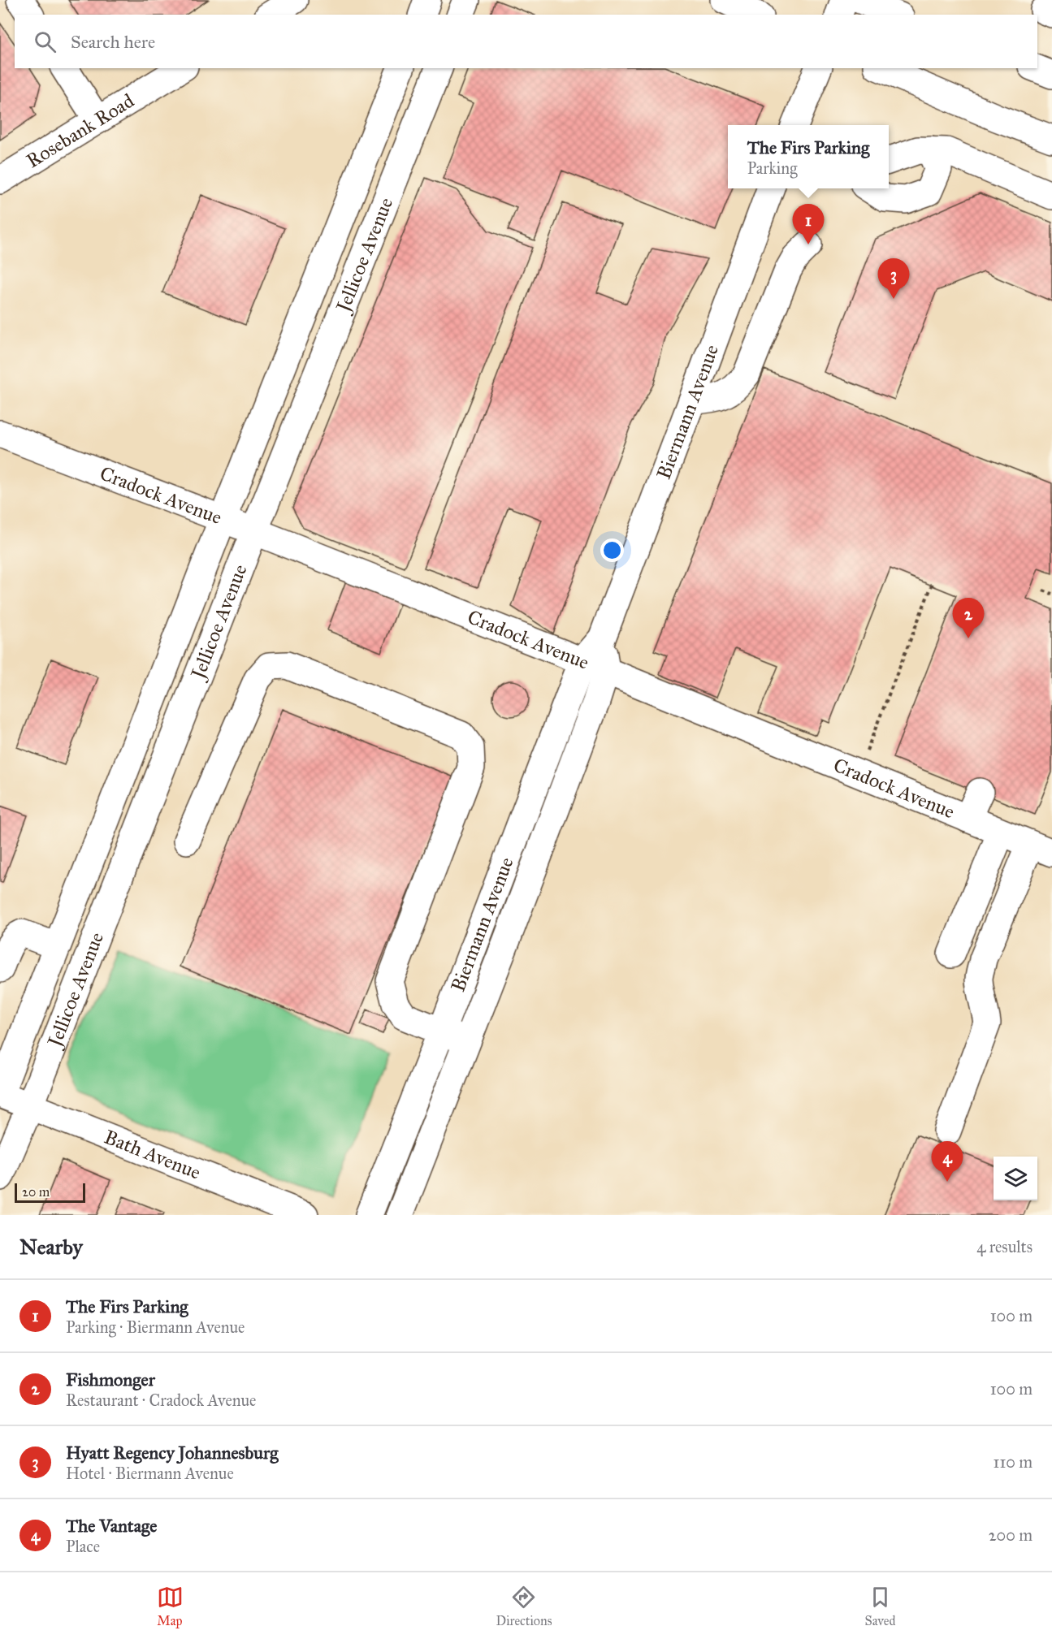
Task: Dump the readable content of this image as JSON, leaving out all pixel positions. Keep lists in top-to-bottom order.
{
  "streets": {
    "street": [
      "Rosebank Road",
      "Jellicoe Avenue",
      "Biermann Avenue",
      "Cradock Avenue",
      "Bath Avenue"
    ]
  },
  "crossings": [
    ["Jellicoe Avenue", "Cradock Avenue"],
    ["Jellicoe Avenue", "Bath Avenue"],
    ["Biermann Avenue", "Cradock Avenue"]
  ],
  "scale_bar": "20 m",
  "page": {
    "search": "Search here",
    "popup": ["The Firs Parking", "Parking"],
    "pins": [
      "1",
      "3",
      "2",
      "4"
    ],
    "scale": "20 m",
    "heading": ["Nearby", "4 results"],
    "list": [
      {
        "mark": "1",
        "name": "The Firs Parking",
        "note": "Parking · Biermann Avenue",
        "value": "100 m"
      },
      {
        "mark": "2",
        "name": "Fishmonger",
        "note": "Restaurant · Cradock Avenue",
        "value": "100 m"
      },
      {
        "mark": "3",
        "name": "Hyatt Regency Johannesburg",
        "note": "Hotel · Biermann Avenue",
        "value": "110 m"
      },
      {
        "mark": "4",
        "name": "The Vantage",
        "note": "Place",
        "value": "200 m"
      }
    ],
    "nav": ["Map", "Directions", "Saved"]
  }
}
